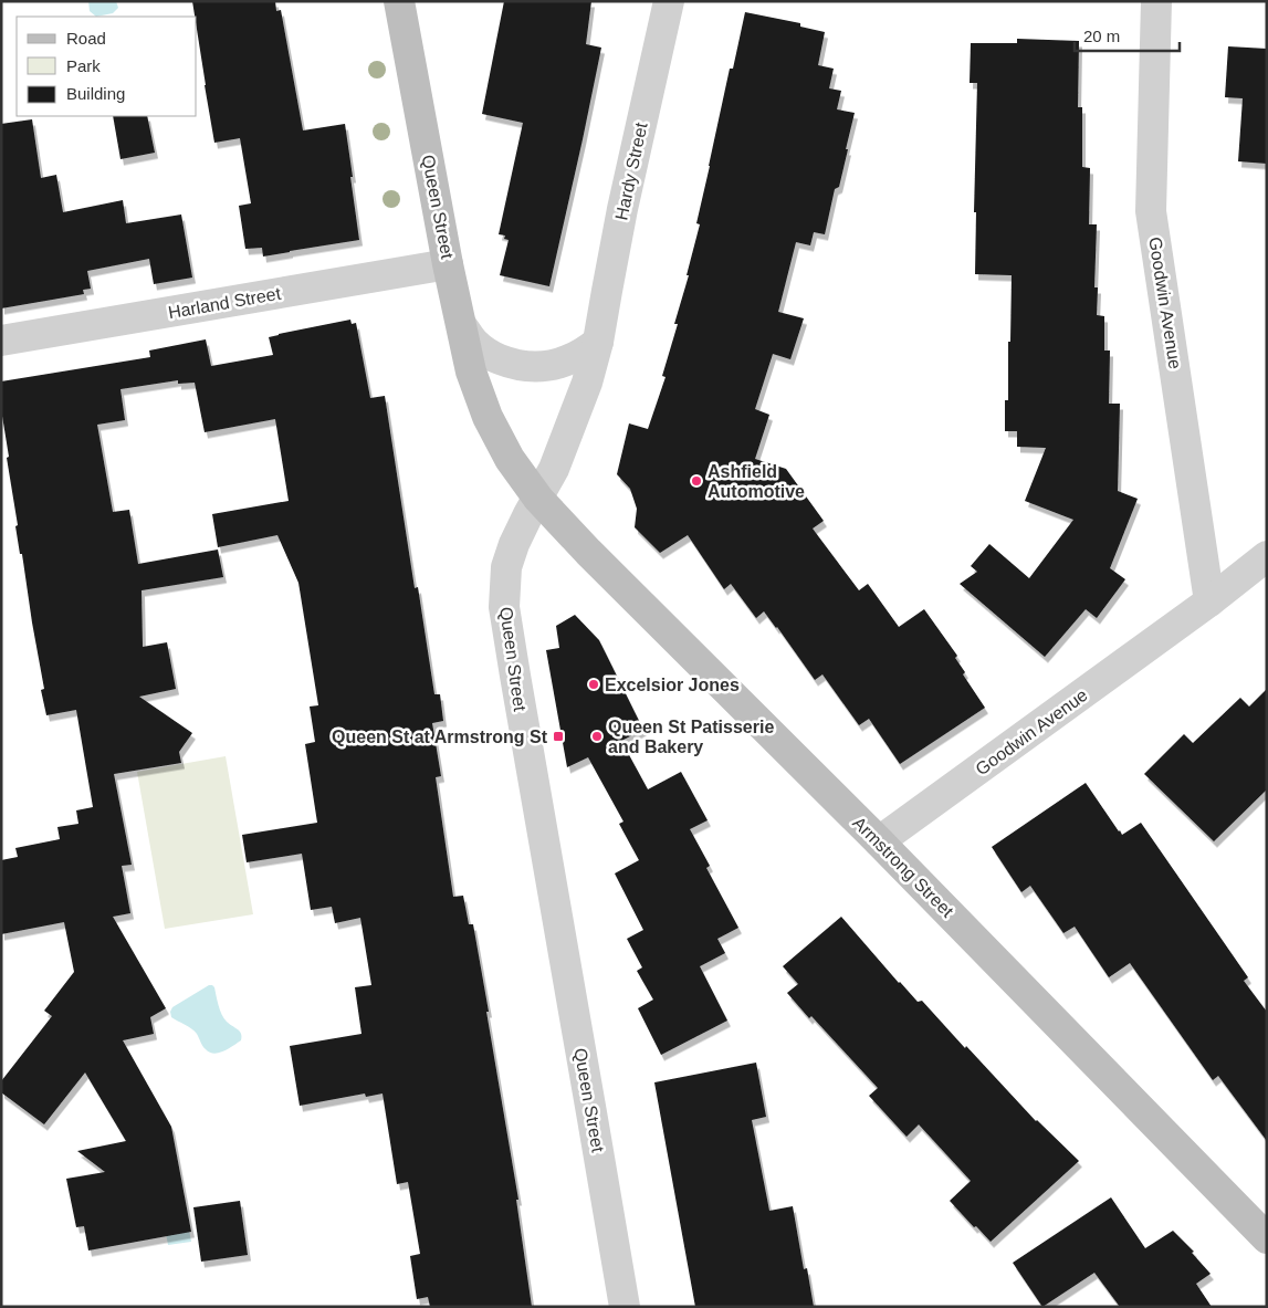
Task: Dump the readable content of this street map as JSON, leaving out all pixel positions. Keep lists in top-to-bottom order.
{
  "streets": {
    "street": [
      "Hardy Street",
      "Queen Street",
      "Harland Street",
      "Goodwin Avenue",
      "Armstrong Street"
    ]
  },
  "crossings": [
    ["Hardy Street", "Queen Street"],
    ["Hardy Street", "Armstrong Street"],
    ["Queen Street", "Harland Street"],
    ["Queen Street", "Armstrong Street"],
    ["Goodwin Avenue", "Armstrong Street"]
  ],
  "places": {
    "other": ["Ashfield Automotive", "Excelsior Jones", "Queen St Patisserie and Bakery"],
    "transit": ["Queen St at Armstrong St"]
  },
  "legend": ["Road", "Park", "Building"],
  "scale_bar": "20 m"
}
